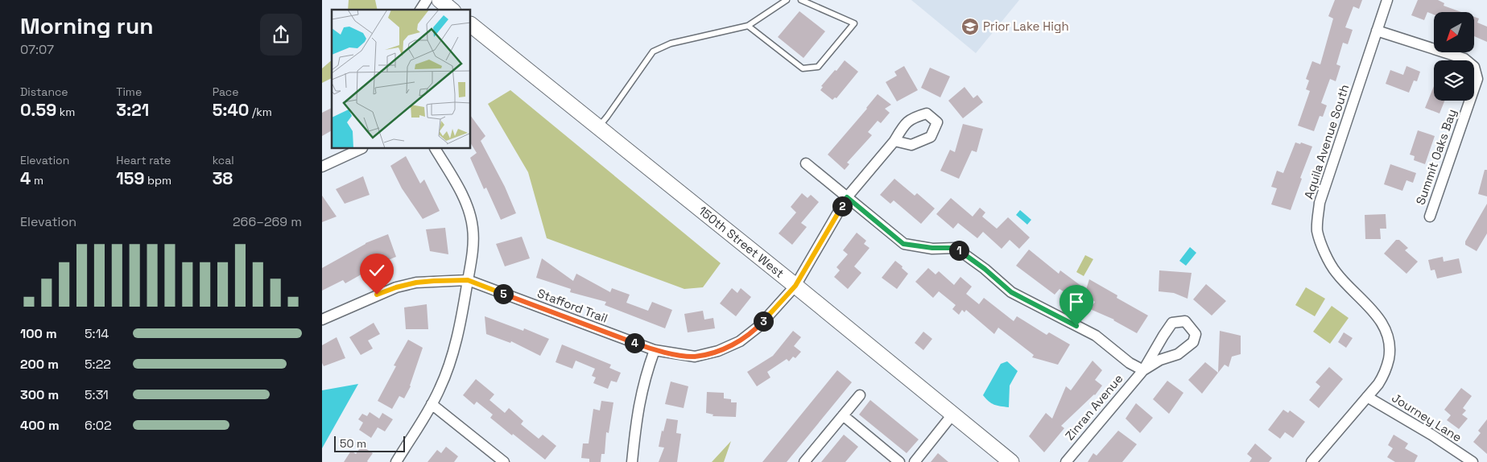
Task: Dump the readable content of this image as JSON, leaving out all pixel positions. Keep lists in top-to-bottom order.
{
  "streets": {
    "street": [
      "Aquila Avenue South",
      "Summit Oaks Bay",
      "150th Street West",
      "Stafford Trail",
      "Zinran Avenue",
      "Journey Lane"
    ]
  },
  "crossings": [
    ["Aquila Avenue South", "Summit Oaks Bay"],
    ["Aquila Avenue South", "Journey Lane"],
    ["150th Street West", "Stafford Trail"]
  ],
  "places": {
    "school or university": ["Prior Lake High"]
  },
  "scale_bar": "50 m",
  "north": "bottom left",
  "page": {
    "heading": ["Morning run", "07:07"],
    "stats": [
      ["Distance", "0.59 km"],
      ["Time", "3:21"],
      ["Pace", "5:40 /km"],
      ["Elevation", "4 m"],
      ["Heart rate", "159 bpm"],
      ["kcal", "38"]
    ],
    "pins": [
      "2",
      "1",
      "5",
      "3",
      "4"
    ],
    "chart": ["Elevation", "266–269 m"],
    "list": [
      {
        "name": "100 m",
        "note": "5:14"
      },
      {
        "name": "200 m",
        "note": "5:22"
      },
      {
        "name": "300 m",
        "note": "5:31"
      },
      {
        "name": "400 m",
        "note": "6:02"
      }
    ],
    "scale": "50 m"
  }
}
